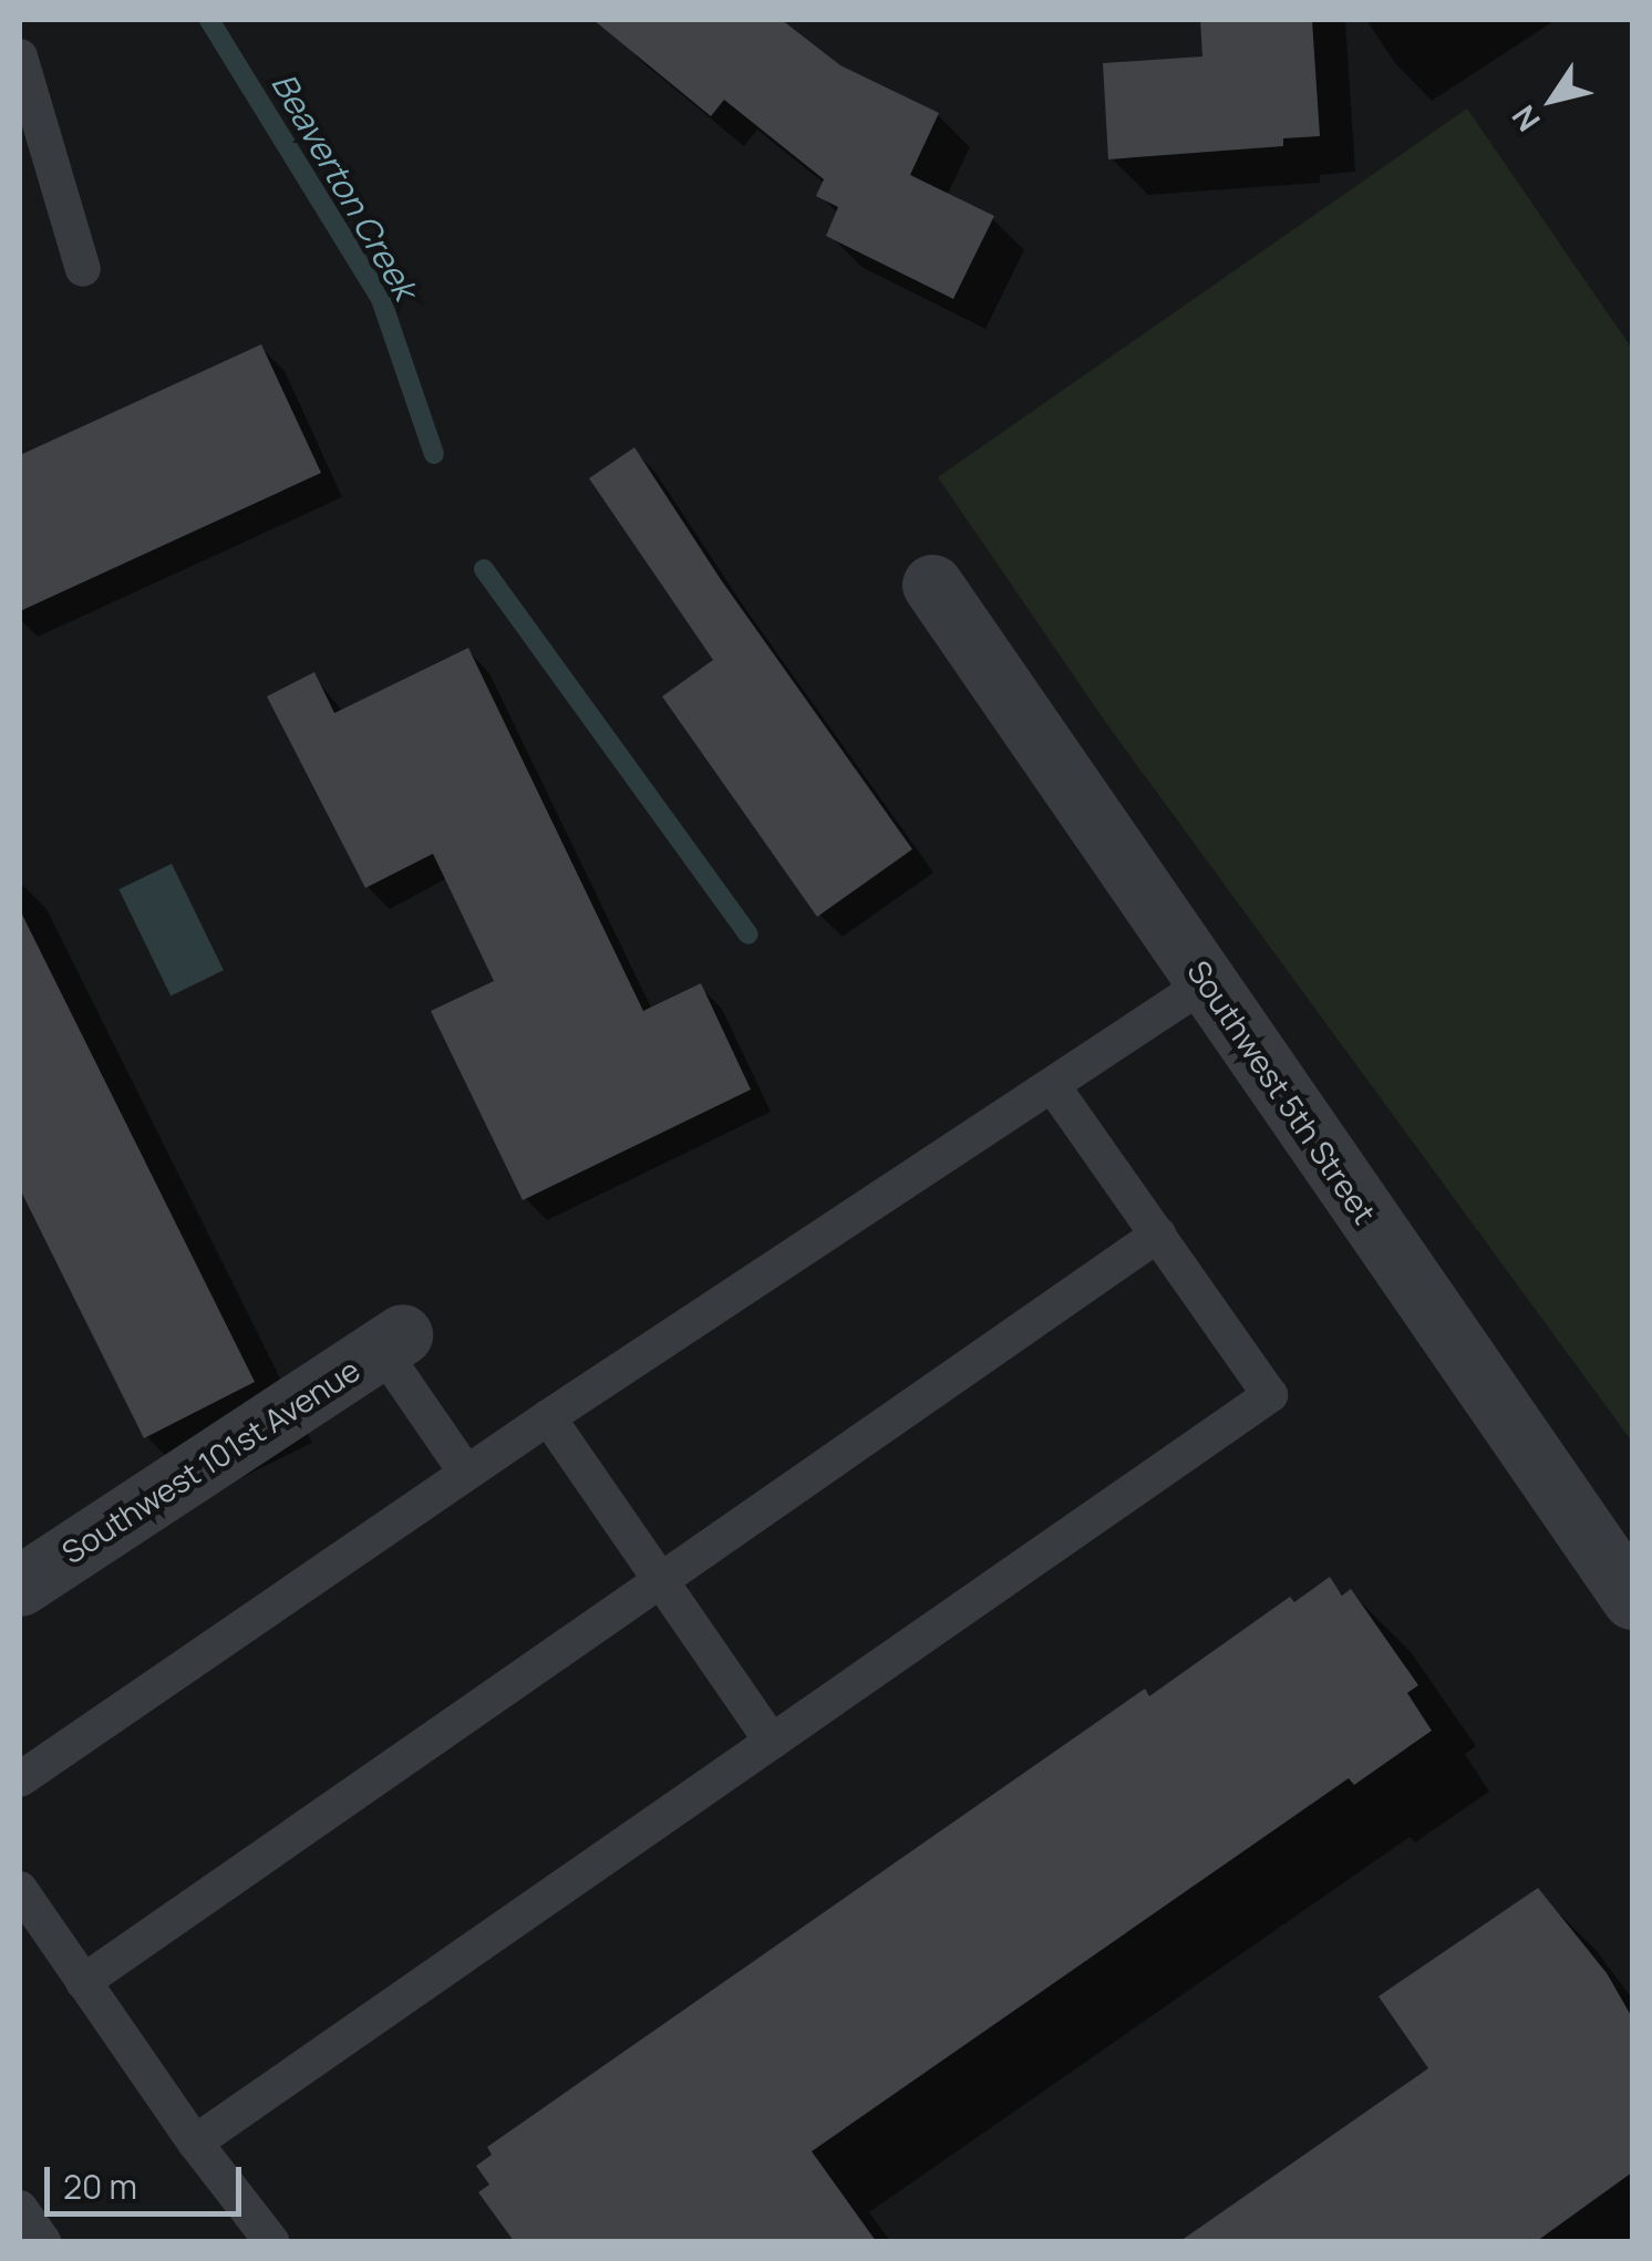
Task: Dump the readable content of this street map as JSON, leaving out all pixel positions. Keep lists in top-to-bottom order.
{
  "streets": {
    "street": ["Southwest 5th Street", "Southwest 101st Avenue"]
  },
  "water": ["Beaverton Creek"],
  "scale_bar": "20 m",
  "north": "bottom left"
}
